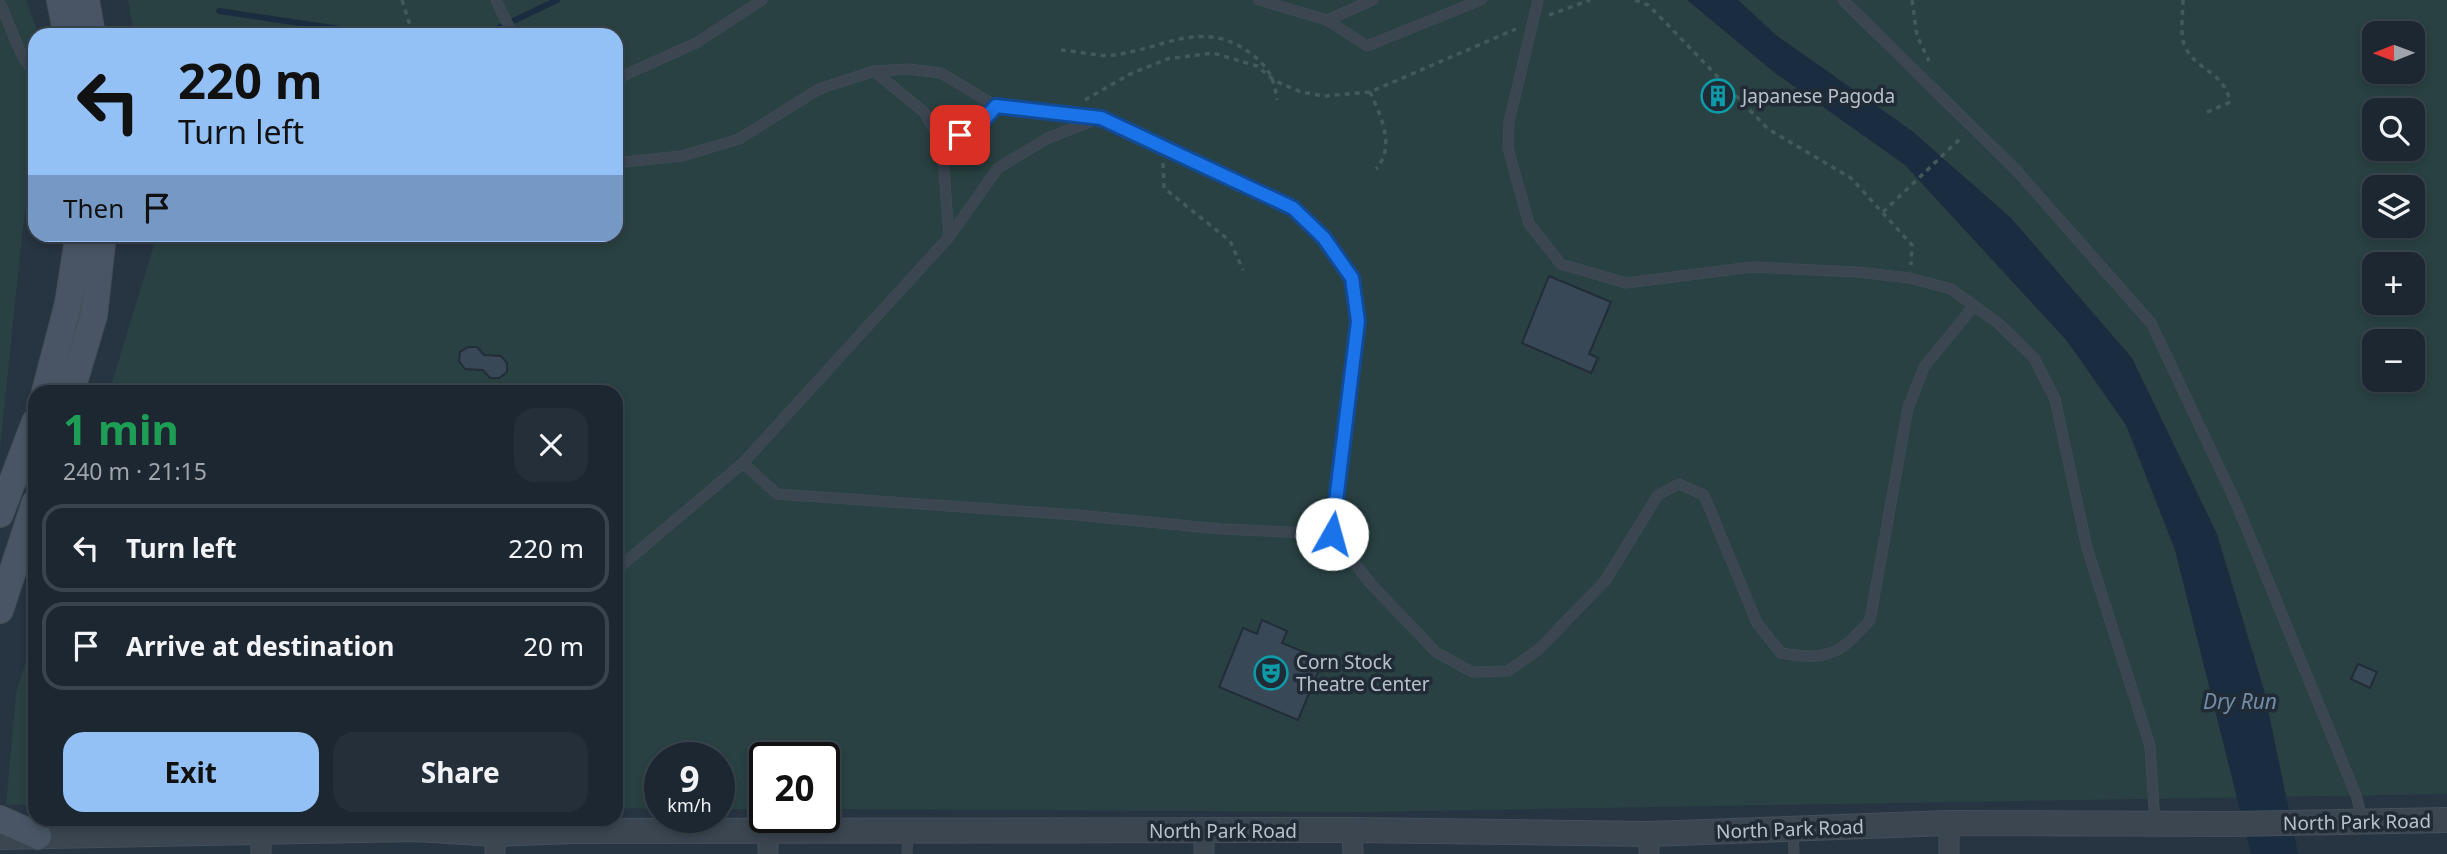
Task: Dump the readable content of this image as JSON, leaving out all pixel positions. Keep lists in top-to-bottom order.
{
  "streets": {
    "street": ["North Park Road"]
  },
  "water": ["Dry Run"],
  "places": {
    "building": ["Japanese Pagoda"],
    "theatre": ["Corn Stock Theatre Center"]
  },
  "north": "left",
  "page": {
    "map_buttons": ["+", "−"],
    "turn": ["220 m", "Turn left"],
    "then": "Then",
    "heading": ["1 min", "240 m · 21:15"],
    "list": [
      {
        "name": "Turn left",
        "value": "220 m"
      },
      {
        "name": "Arrive at destination",
        "value": "20 m"
      }
    ],
    "buttons": ["Exit", "Share"],
    "speed": "9 km/h",
    "limit": "20"
  }
}
